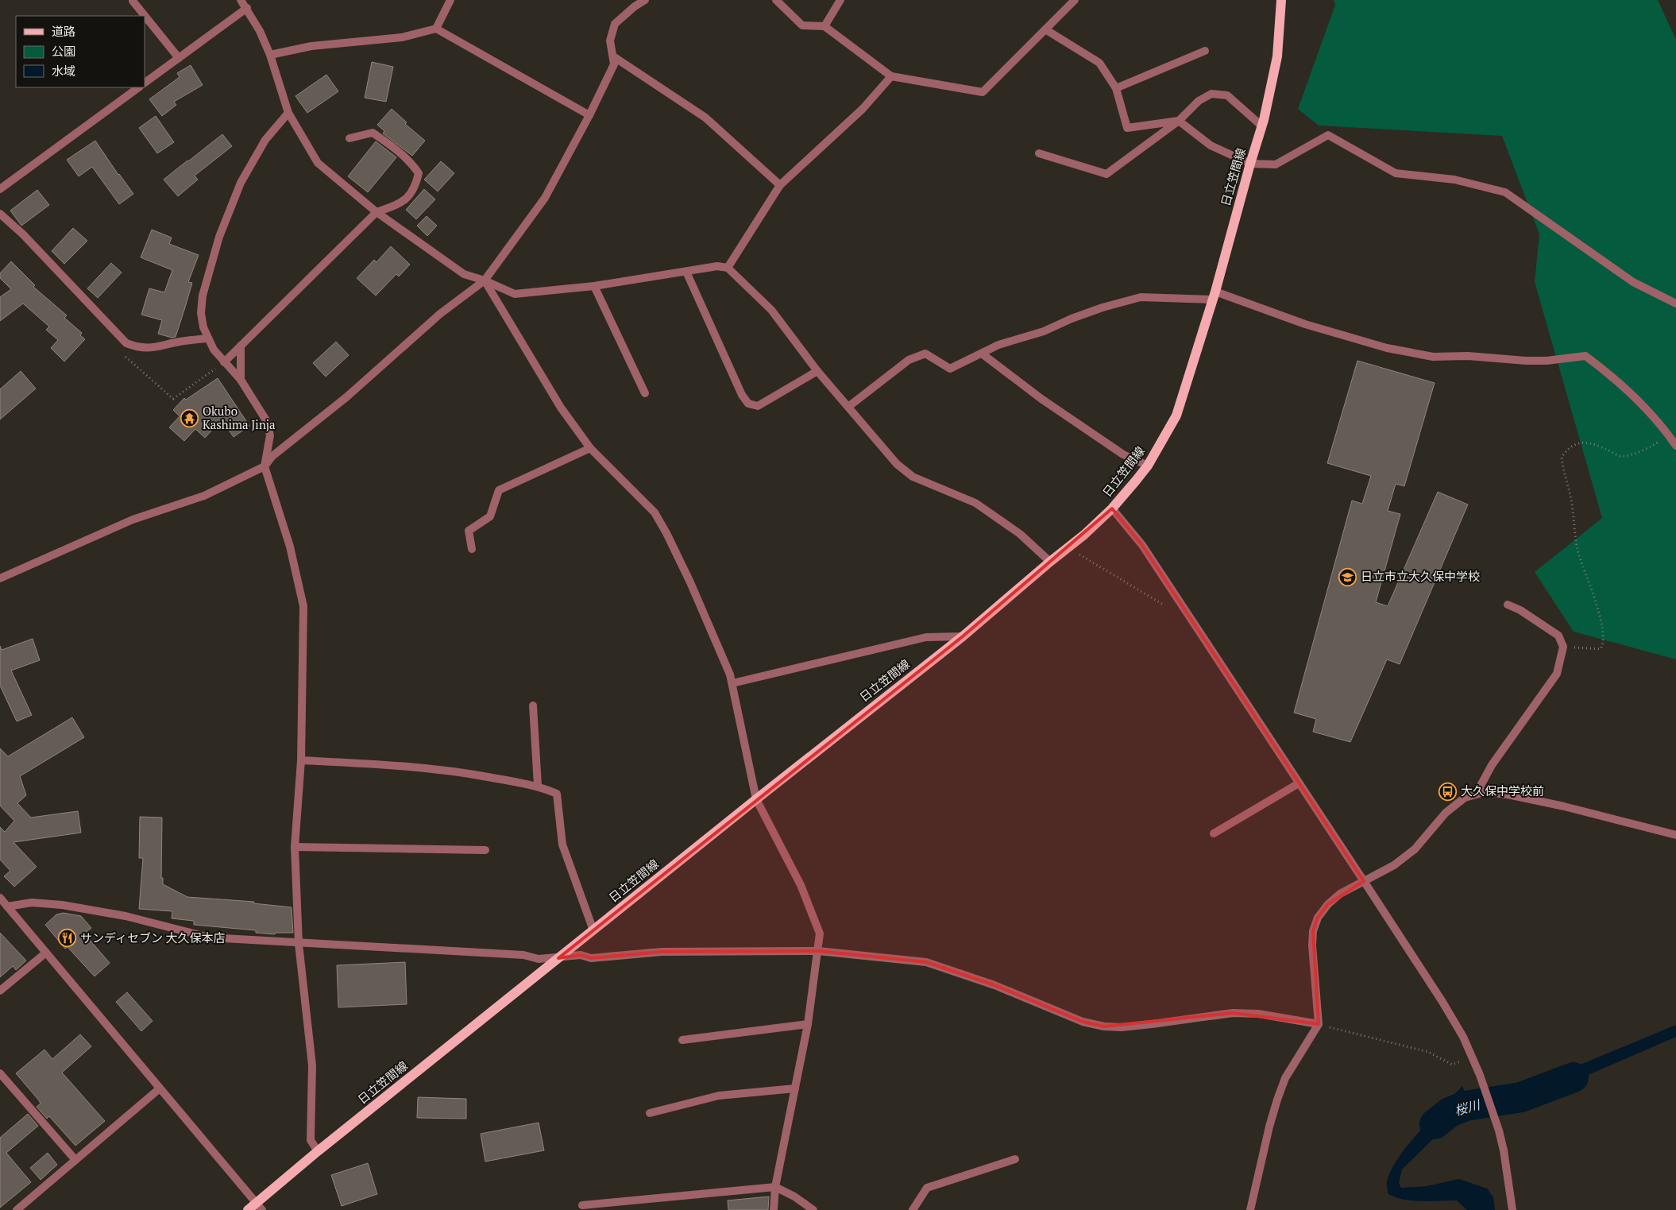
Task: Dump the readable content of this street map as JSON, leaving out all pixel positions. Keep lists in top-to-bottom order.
{
  "streets": {
    "main road": ["日立笠間線"]
  },
  "water": ["桜川"],
  "places": {
    "temple": ["Okubo Kashima Jinja"],
    "school or university": ["日立市立大久保中学校"],
    "bus stop": ["大久保中学校前"],
    "restaurant": ["サンディセブン 大久保本店"]
  },
  "legend": ["道路", "公園", "水域"]
}
